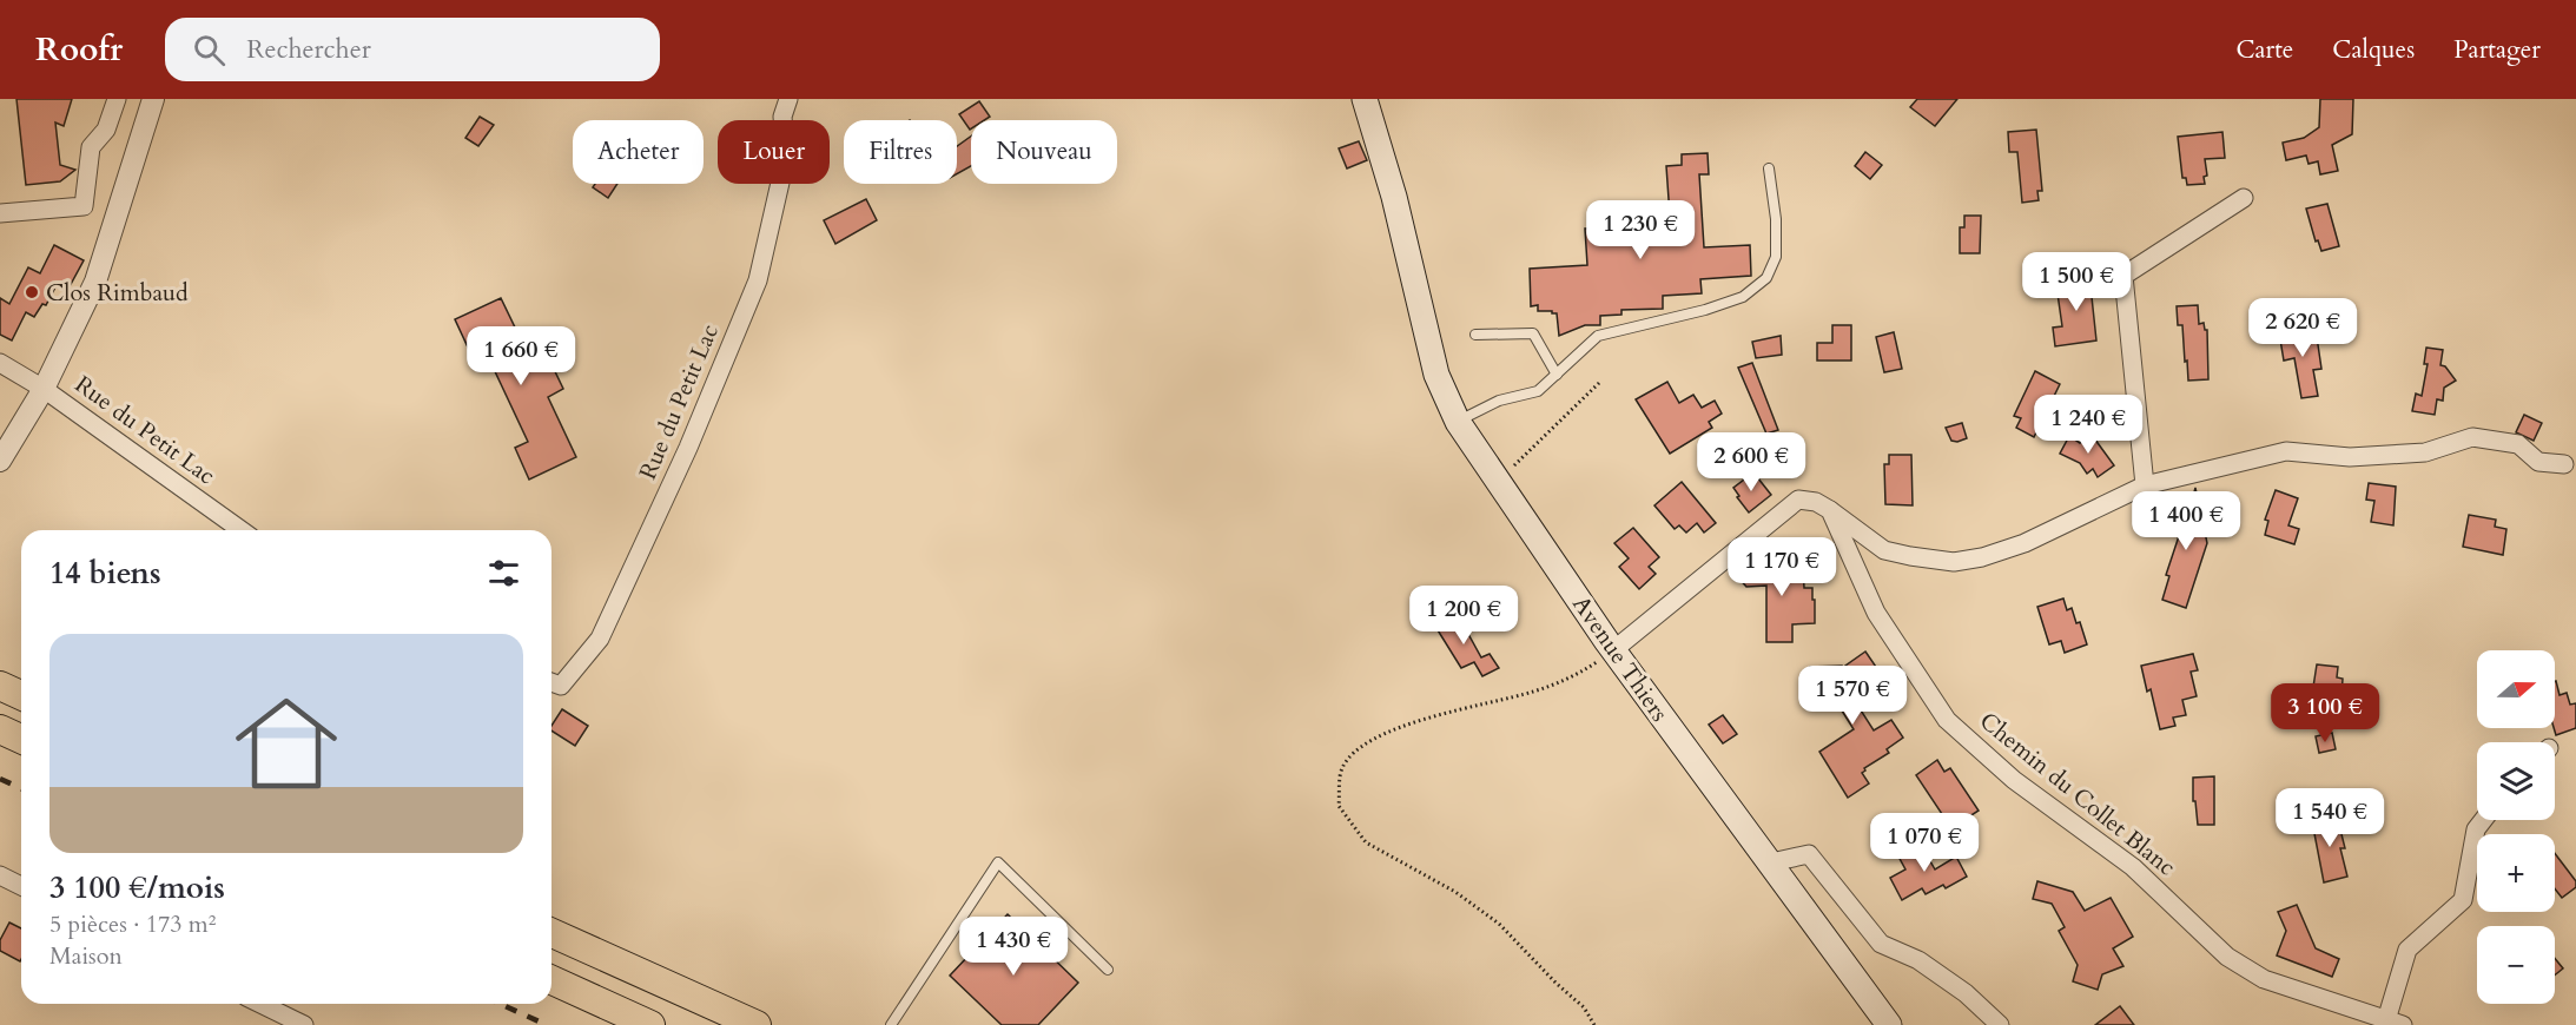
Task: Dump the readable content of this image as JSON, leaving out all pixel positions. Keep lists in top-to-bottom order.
{
  "streets": {
    "main road": ["Avenue Thiers"],
    "street": ["Rue du Petit Lac", "Chemin du Collet Blanc"]
  },
  "places": ["Clos Rimbaud"],
  "north": "right",
  "page": {
    "header": "Roofr",
    "search": "Rechercher",
    "nav": ["Carte", "Calques", "Partager"],
    "chip": [
      "Acheter",
      "Louer",
      "Filtres",
      "Nouveau"
    ],
    "price": [
      "1 230 €",
      "1 500 €",
      "2 620 €",
      "1 660 €",
      "1 240 €",
      "2 600 €",
      "1 400 €",
      "1 170 €",
      "1 200 €",
      "1 570 €",
      "3 100 €",
      "1 540 €",
      "1 070 €",
      "1 430 €"
    ],
    "heading": "14 biens",
    "list": [
      {
        "name": "3 100 €/mois",
        "note": "5 pièces · 173 m² · Maison"
      }
    ],
    "map_buttons": ["+", "−"]
  }
}
